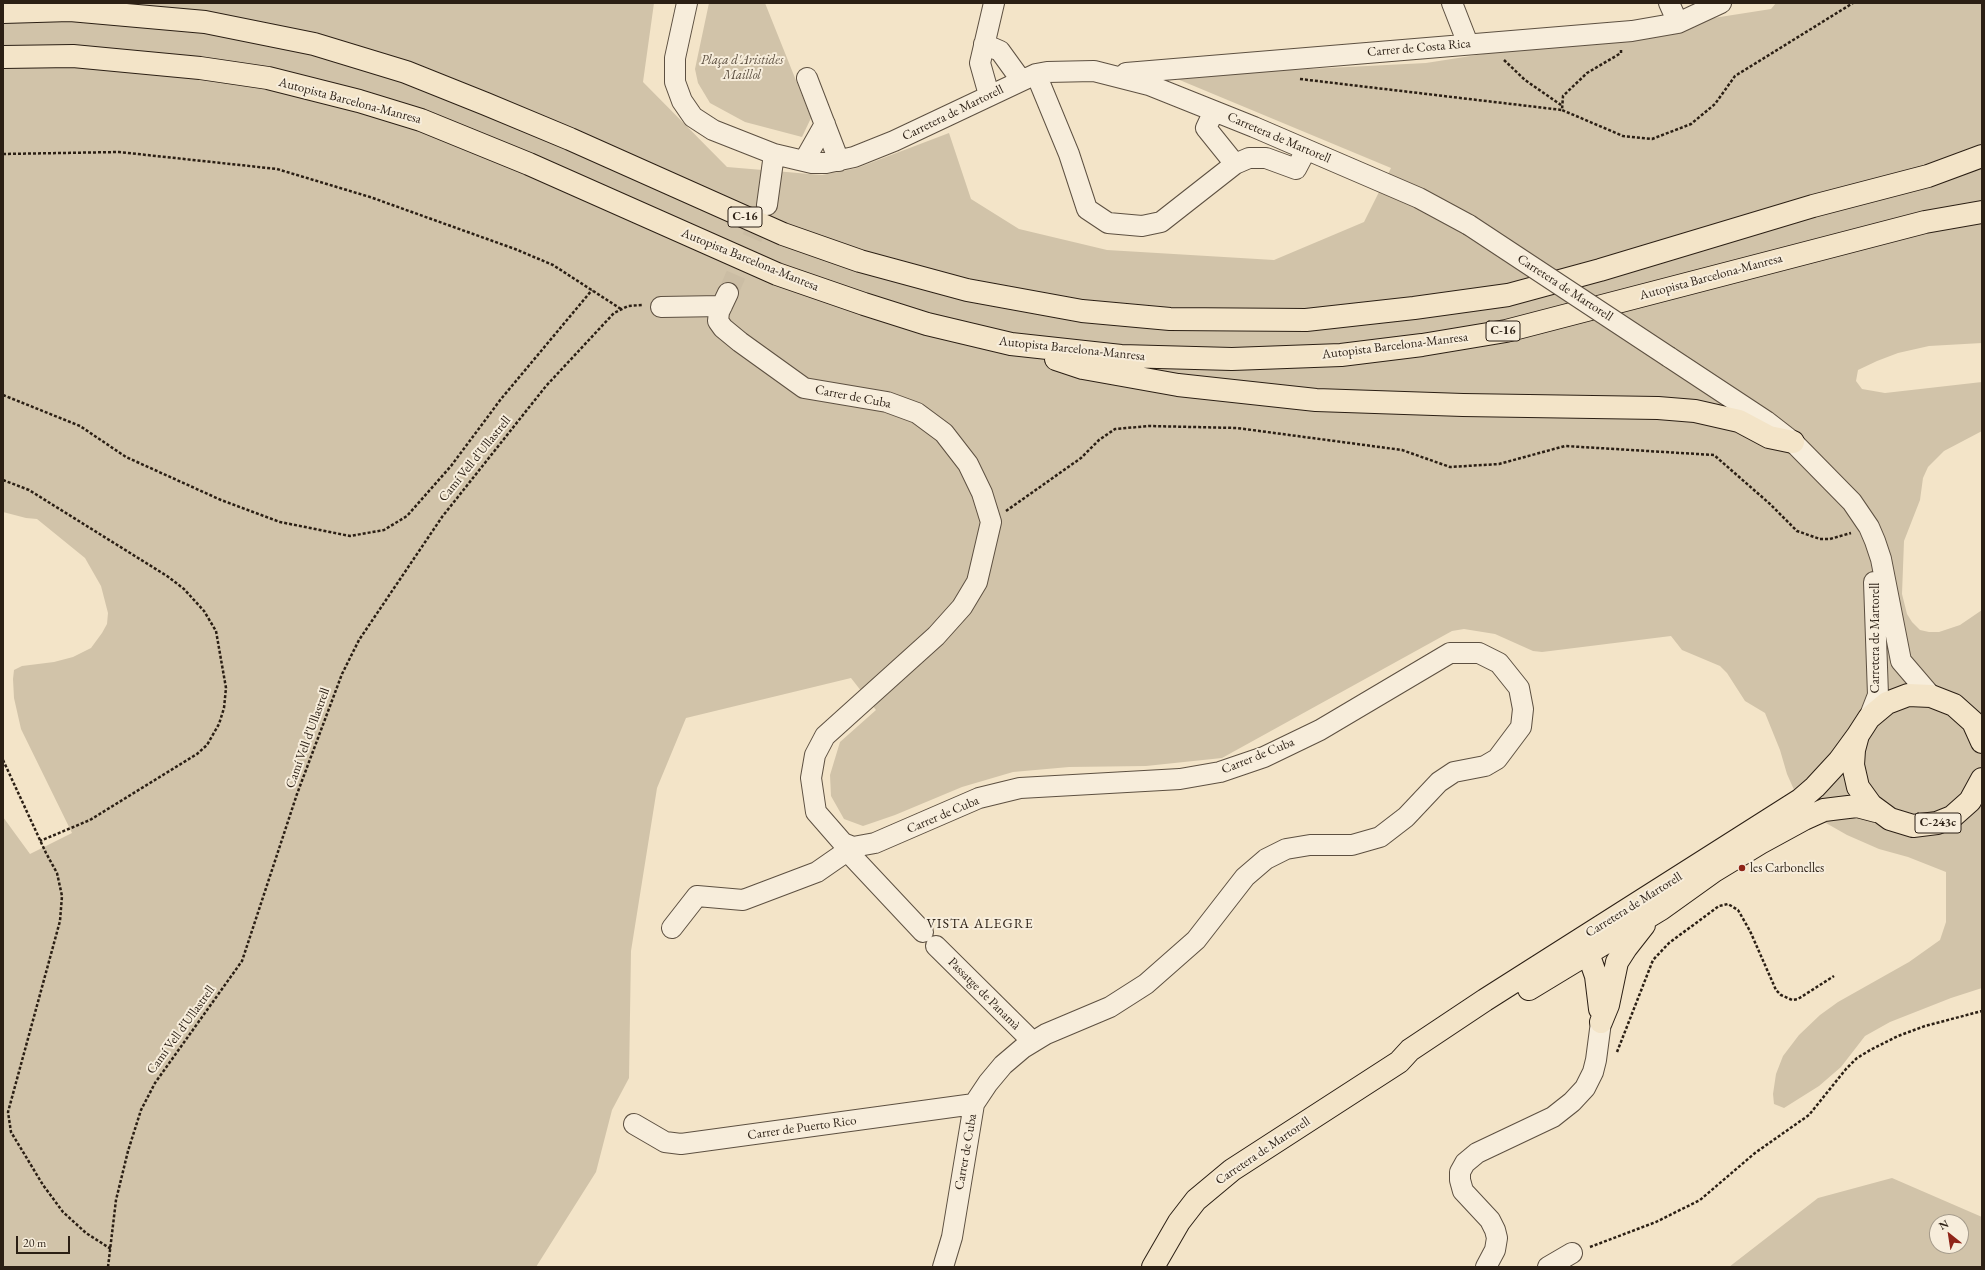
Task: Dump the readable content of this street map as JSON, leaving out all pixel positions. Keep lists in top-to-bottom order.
{
  "streets": {
    "main road": [
      "Autopista Barcelona-Manresa",
      "Carretera de Martorell",
      "C-16",
      "C-243c"
    ],
    "street": [
      "Carrer de Costa Rica",
      "Carrer de Cuba",
      "Passatge de Panamà",
      "Carrer de Puerto Rico"
    ],
    "path": ["Camí Vell d'Ullastrell"]
  },
  "crossings": [
    ["Carrer de Costa Rica", "Carretera de Martorell"],
    ["Carretera de Martorell", "C-243c"],
    ["Carrer de Cuba", "Passatge de Panamà"],
    ["Carrer de Cuba", "Carrer de Puerto Rico"]
  ],
  "districts": ["VISTA ALEGRE"],
  "parks": ["Plaça d'Aristides Maillol"],
  "places": ["les Carbonelles"],
  "scale_bar": "20 m",
  "north": "top left"
}
